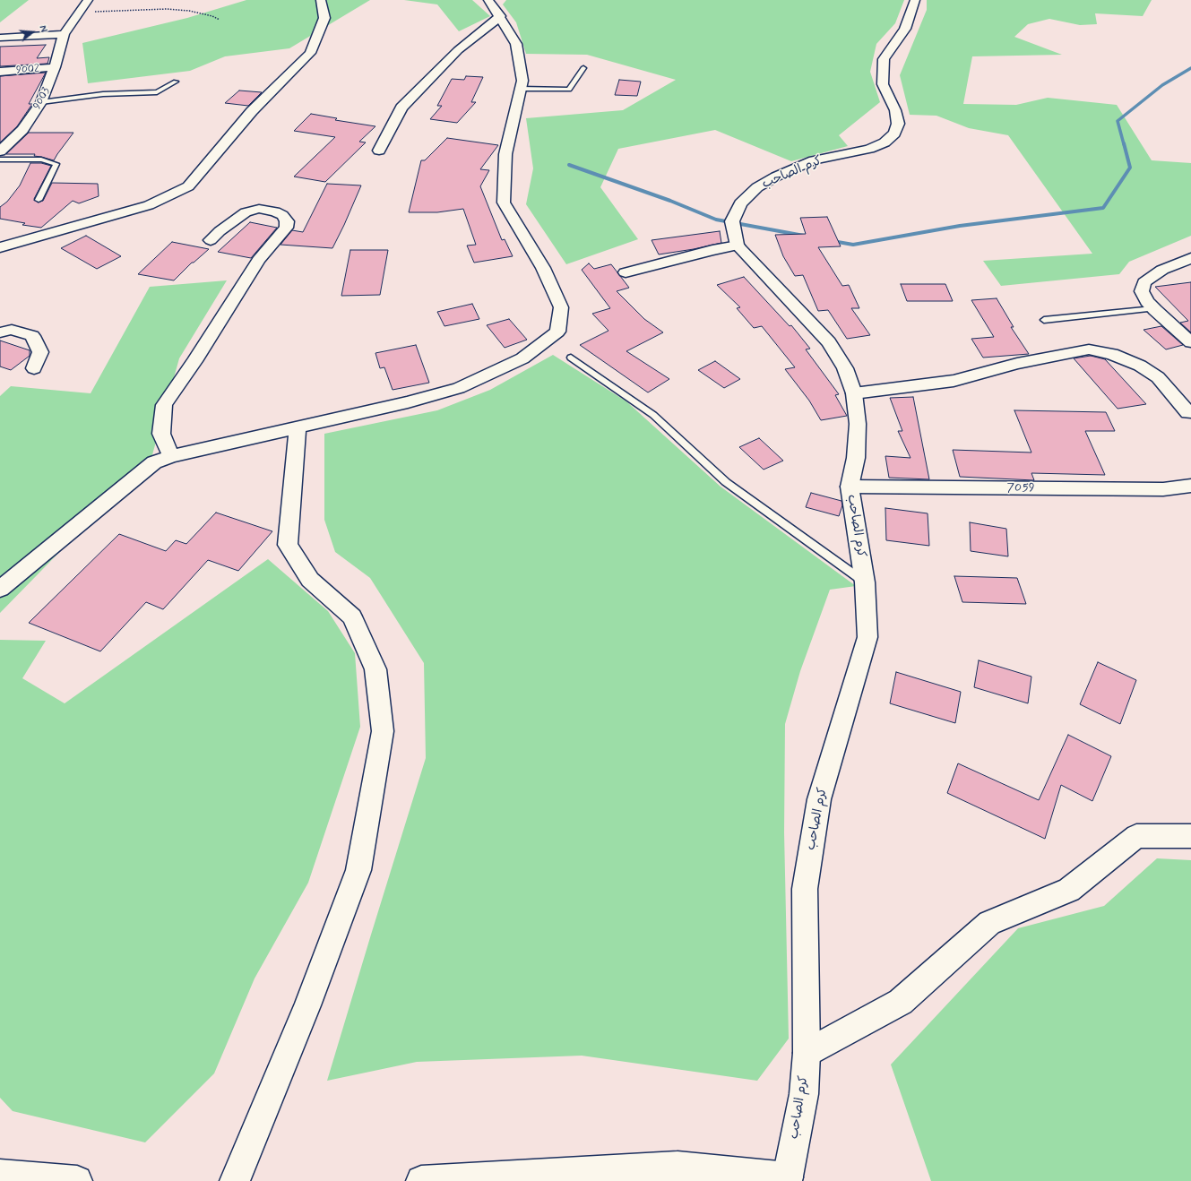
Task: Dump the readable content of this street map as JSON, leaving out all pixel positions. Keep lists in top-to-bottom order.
{
  "streets": {
    "street": [
      "9002",
      "9003",
      "كرم الصاحب",
      "7059"
    ]
  },
  "crossings": [
    ["9002", "9003"],
    ["كرم الصاحب", "7059"]
  ],
  "north": "right"
}
